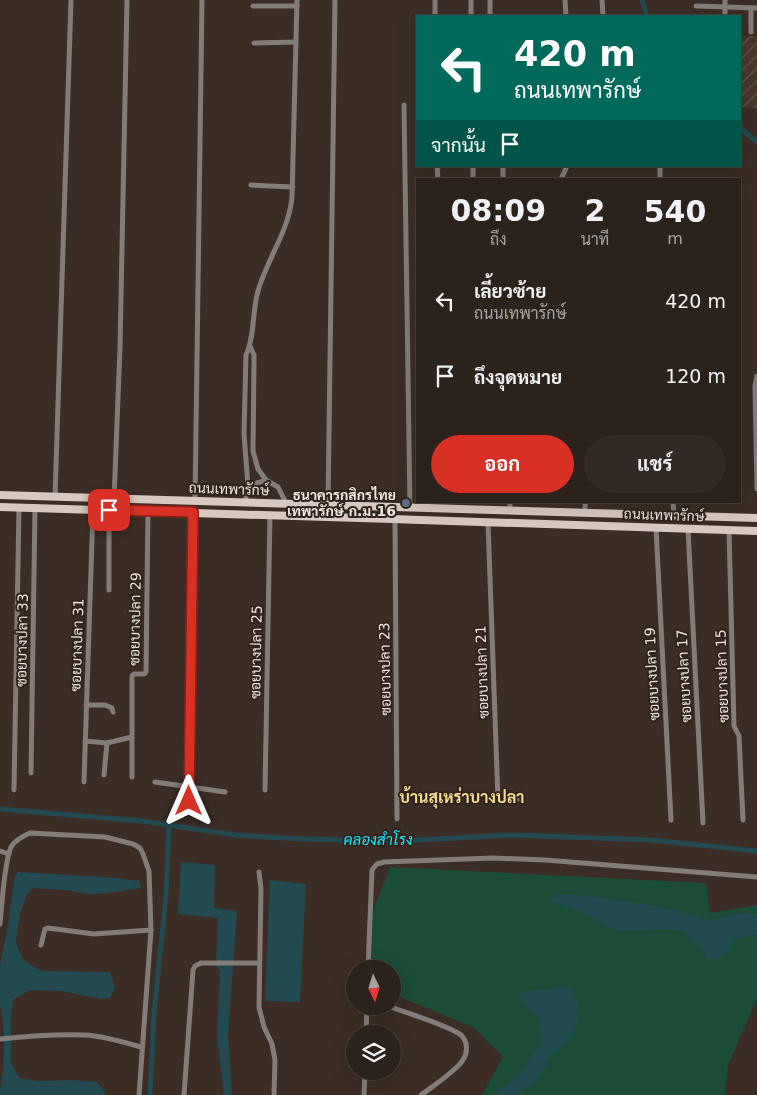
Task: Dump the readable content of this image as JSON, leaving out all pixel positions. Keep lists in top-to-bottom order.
{
  "streets": {
    "main road": ["ถนนเทพารักษ์"],
    "street": [
      "ซอยบางปลา 29",
      "ซอยบางปลา 33",
      "ซอยบางปลา 31",
      "ซอยบางปลา 25",
      "ซอยบางปลา 23",
      "ซอยบางปลา 21",
      "ซอยบางปลา 19",
      "ซอยบางปลา 17",
      "ซอยบางปลา 15"
    ]
  },
  "crossings": [
    ["ถนนเทพารักษ์", "ซอยบางปลา 29"],
    ["ถนนเทพารักษ์", "ซอยบางปลา 33"],
    ["ถนนเทพารักษ์", "ซอยบางปลา 31"],
    ["ถนนเทพารักษ์", "ซอยบางปลา 25"],
    ["ถนนเทพารักษ์", "ซอยบางปลา 23"],
    ["ถนนเทพารักษ์", "ซอยบางปลา 21"],
    ["ถนนเทพารักษ์", "ซอยบางปลา 19"],
    ["ถนนเทพารักษ์", "ซอยบางปลา 17"],
    ["ถนนเทพารักษ์", "ซอยบางปลา 15"]
  ],
  "districts": ["บ้านสุเหร่าบางปลา"],
  "water": ["คลองสำโรง"],
  "places": ["ธนาคารกสิกรไทย เทพารักษ์ ก.ม.16"],
  "north": "bottom",
  "page": {
    "turn": ["420 m", "ถนนเทพารักษ์"],
    "then": "จากนั้น",
    "eta": [
      "08:09",
      "ถึง",
      "2",
      "นาที",
      "540",
      "m"
    ],
    "list": [
      {
        "name": "เลี้ยวซ้าย",
        "note": "ถนนเทพารักษ์",
        "value": "420 m"
      },
      {
        "name": "ถึงจุดหมาย",
        "value": "120 m"
      }
    ],
    "buttons": ["ออก", "แชร์"]
  }
}
